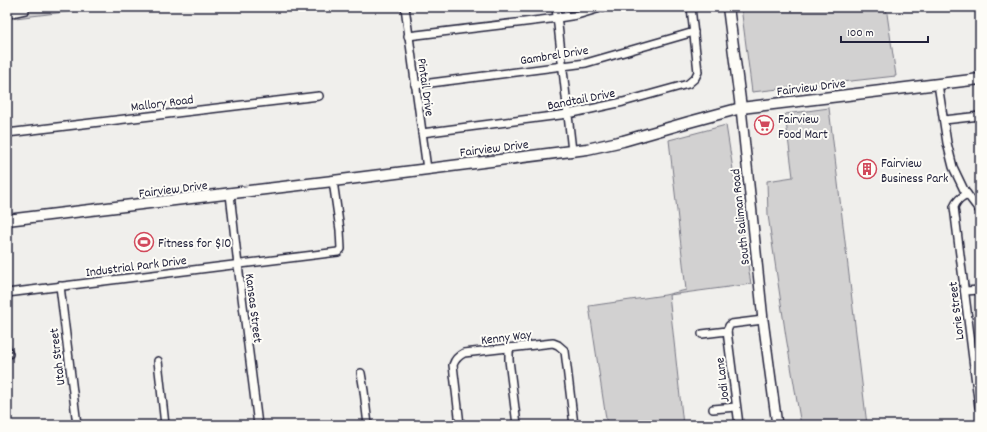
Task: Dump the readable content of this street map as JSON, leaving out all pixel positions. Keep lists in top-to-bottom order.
{
  "streets": {
    "main road": ["Fairview Drive", "South Saliman Road"],
    "street": [
      "Gambrel Drive",
      "Pintail Drive",
      "Bandtail Drive",
      "Mallory Road",
      "Industrial Park Drive",
      "Kansas Street",
      "Lorie Street",
      "Kenny Way",
      "Utah Street",
      "Jodi Lane"
    ]
  },
  "crossings": [
    ["Gambrel Drive", "Pintail Drive"],
    ["Gambrel Drive", "Bandtail Drive"],
    ["Fairview Drive", "Pintail Drive"],
    ["Fairview Drive", "South Saliman Road"],
    ["Fairview Drive", "Industrial Park Drive"],
    ["Fairview Drive", "Kansas Street"],
    ["Pintail Drive", "Bandtail Drive"],
    ["Industrial Park Drive", "Kansas Street"],
    ["Industrial Park Drive", "Utah Street"]
  ],
  "places": {
    "supermarket": ["Fairview Food Mart"],
    "building": ["Fairview Business Park"],
    "sports": ["Fitness for $10"]
  },
  "scale_bar": "100 m"
}
